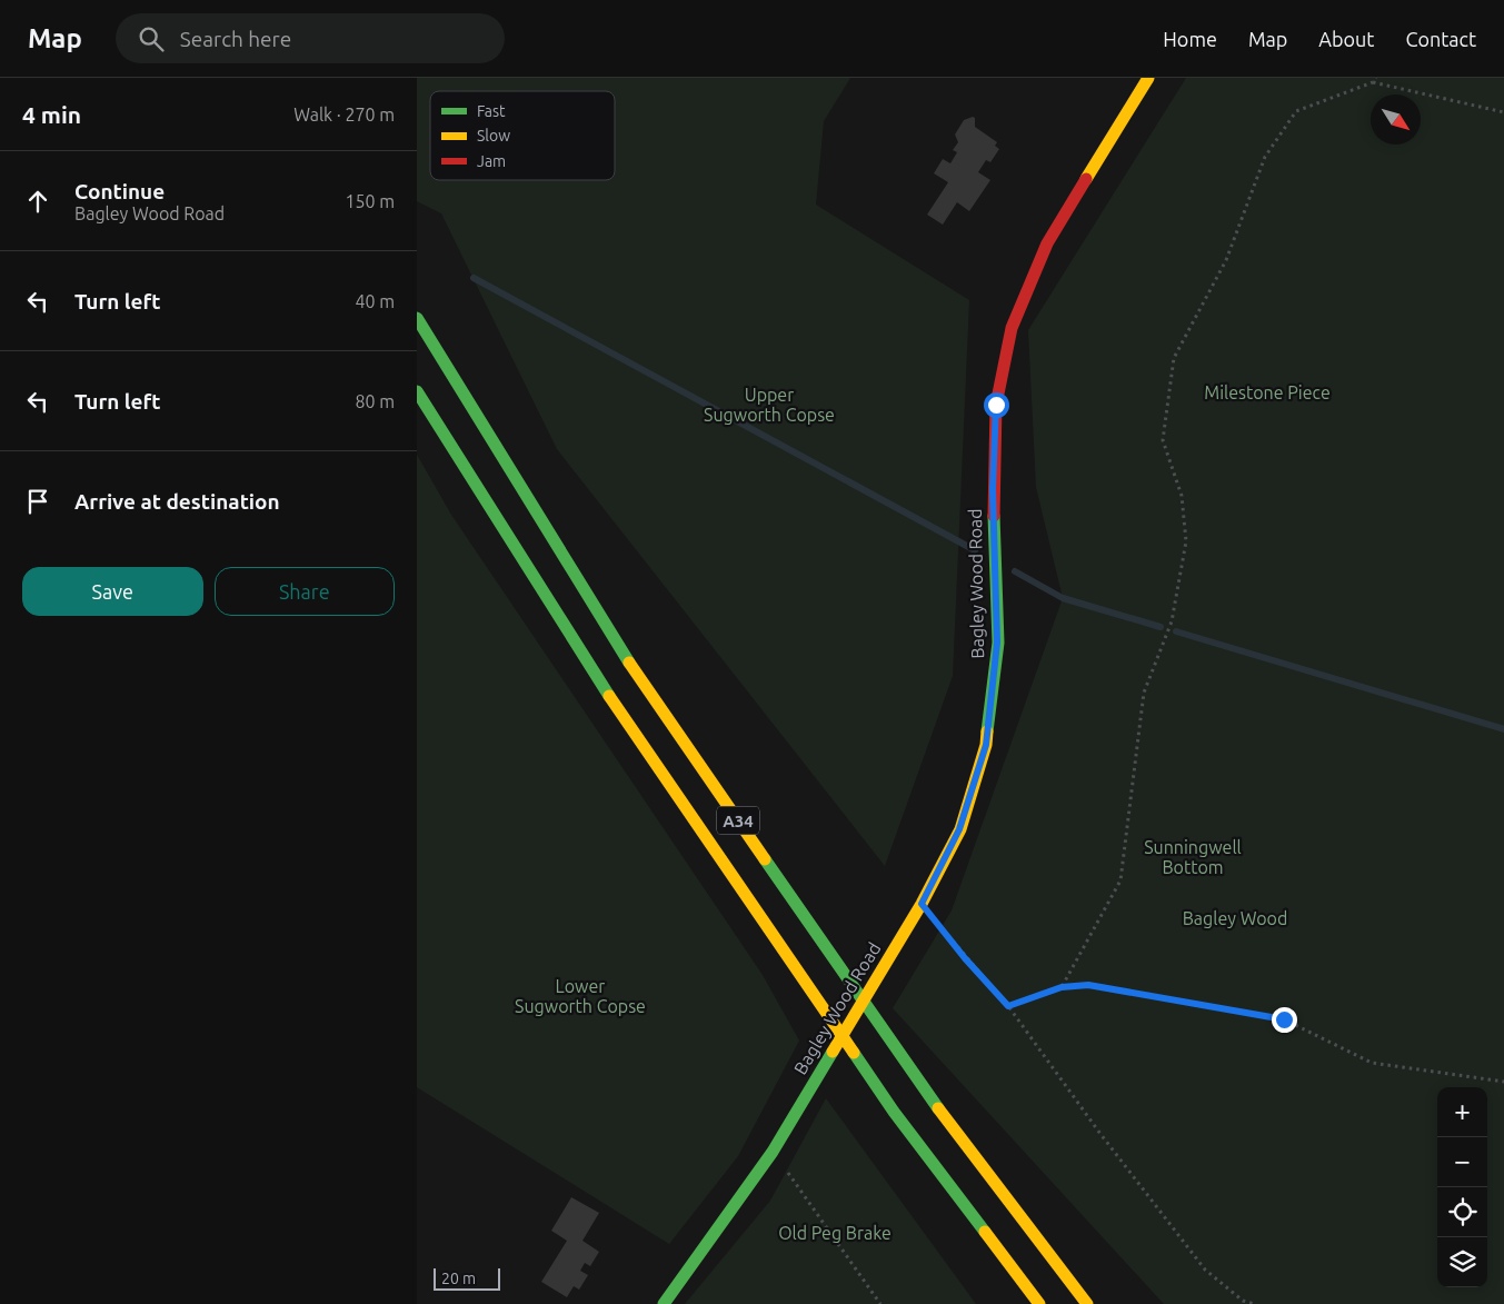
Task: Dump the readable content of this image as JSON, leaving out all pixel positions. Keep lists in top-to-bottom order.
{
  "streets": {
    "main road": ["Bagley Wood Road", "A34"]
  },
  "parks": [
    "Milestone Piece",
    "Upper Sugworth Copse",
    "Sunningwell Bottom",
    "Bagley Wood",
    "Lower Sugworth Copse",
    "Old Peg Brake"
  ],
  "legend": ["Fast", "Slow", "Jam"],
  "scale_bar": "20 m",
  "north": "bottom right",
  "page": {
    "header": "Map",
    "search": "Search here",
    "nav": [
      "Home",
      "Map",
      "About",
      "Contact"
    ],
    "heading": ["4 min", "Walk · 270 m"],
    "list": [
      ["Continue", "Bagley Wood Road", "150 m"],
      ["Turn left", "40 m"],
      ["Turn left", "80 m"],
      "Arrive at destination"
    ],
    "buttons": ["Save", "Share"],
    "map_buttons": ["+", "−"],
    "scale": "20 m"
  }
}
